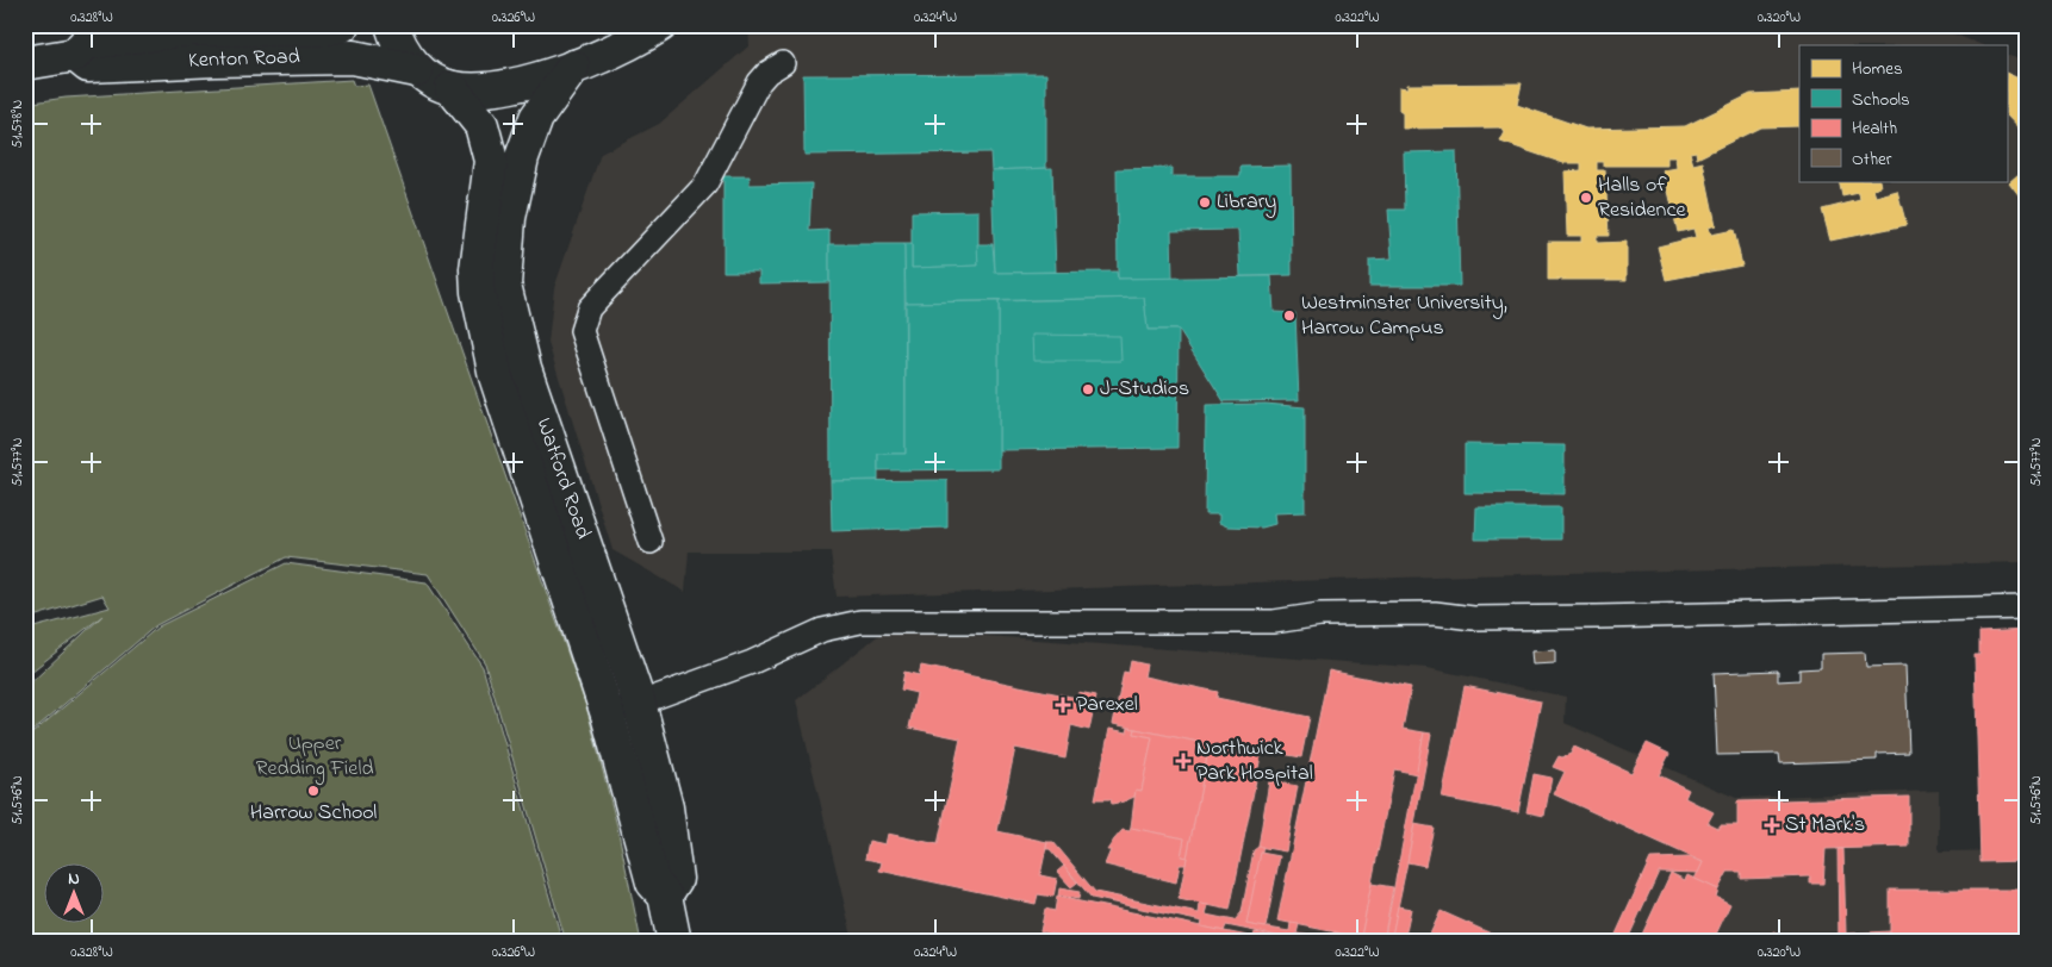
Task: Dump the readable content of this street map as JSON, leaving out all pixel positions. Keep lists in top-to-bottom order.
{
  "streets": {
    "main road": ["Kenton Road", "Watford Road"]
  },
  "parks": ["Upper Redding Field"],
  "places": {
    "other": [
      "Halls of Residence",
      "Library",
      "Westminster University, Harrow Campus",
      "J-Studios",
      "Harrow School"
    ],
    "health": ["Parexel", "Northwick Park Hospital", "St Mark's"]
  },
  "legend": [
    "Homes",
    "Schools",
    "Health",
    "Other"
  ],
  "north": "top",
  "coordinates": [
    "0.328°W",
    "0.326°W",
    "0.324°W",
    "0.322°W",
    "0.320°W",
    "51.578°N",
    "51.577°N",
    "51.576°N"
  ]
}
